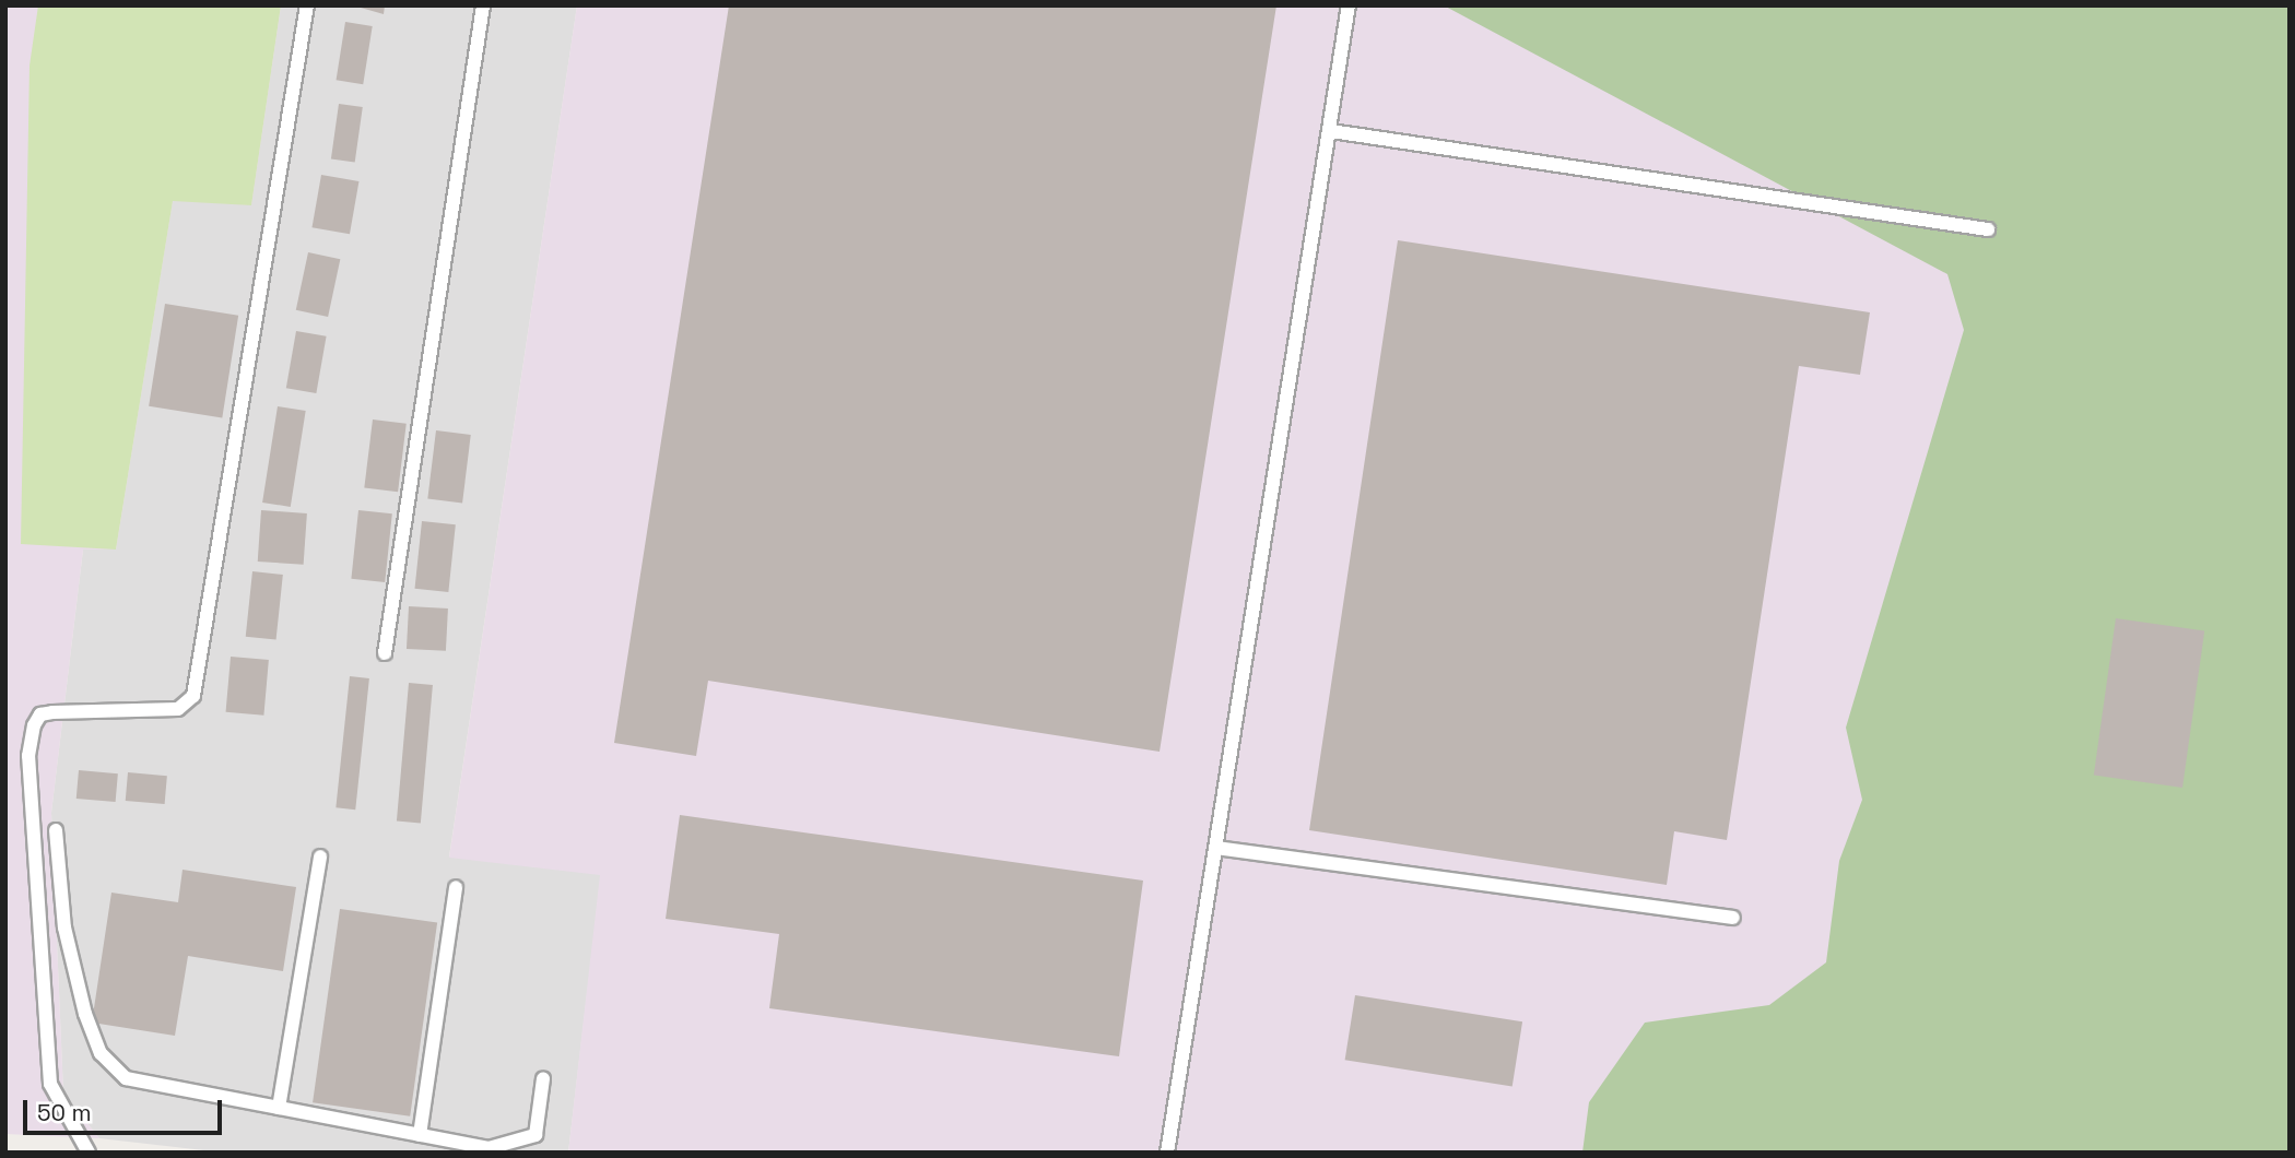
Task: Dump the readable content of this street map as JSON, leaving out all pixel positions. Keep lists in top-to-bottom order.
{
  "scale_bar": "50 m"
}
